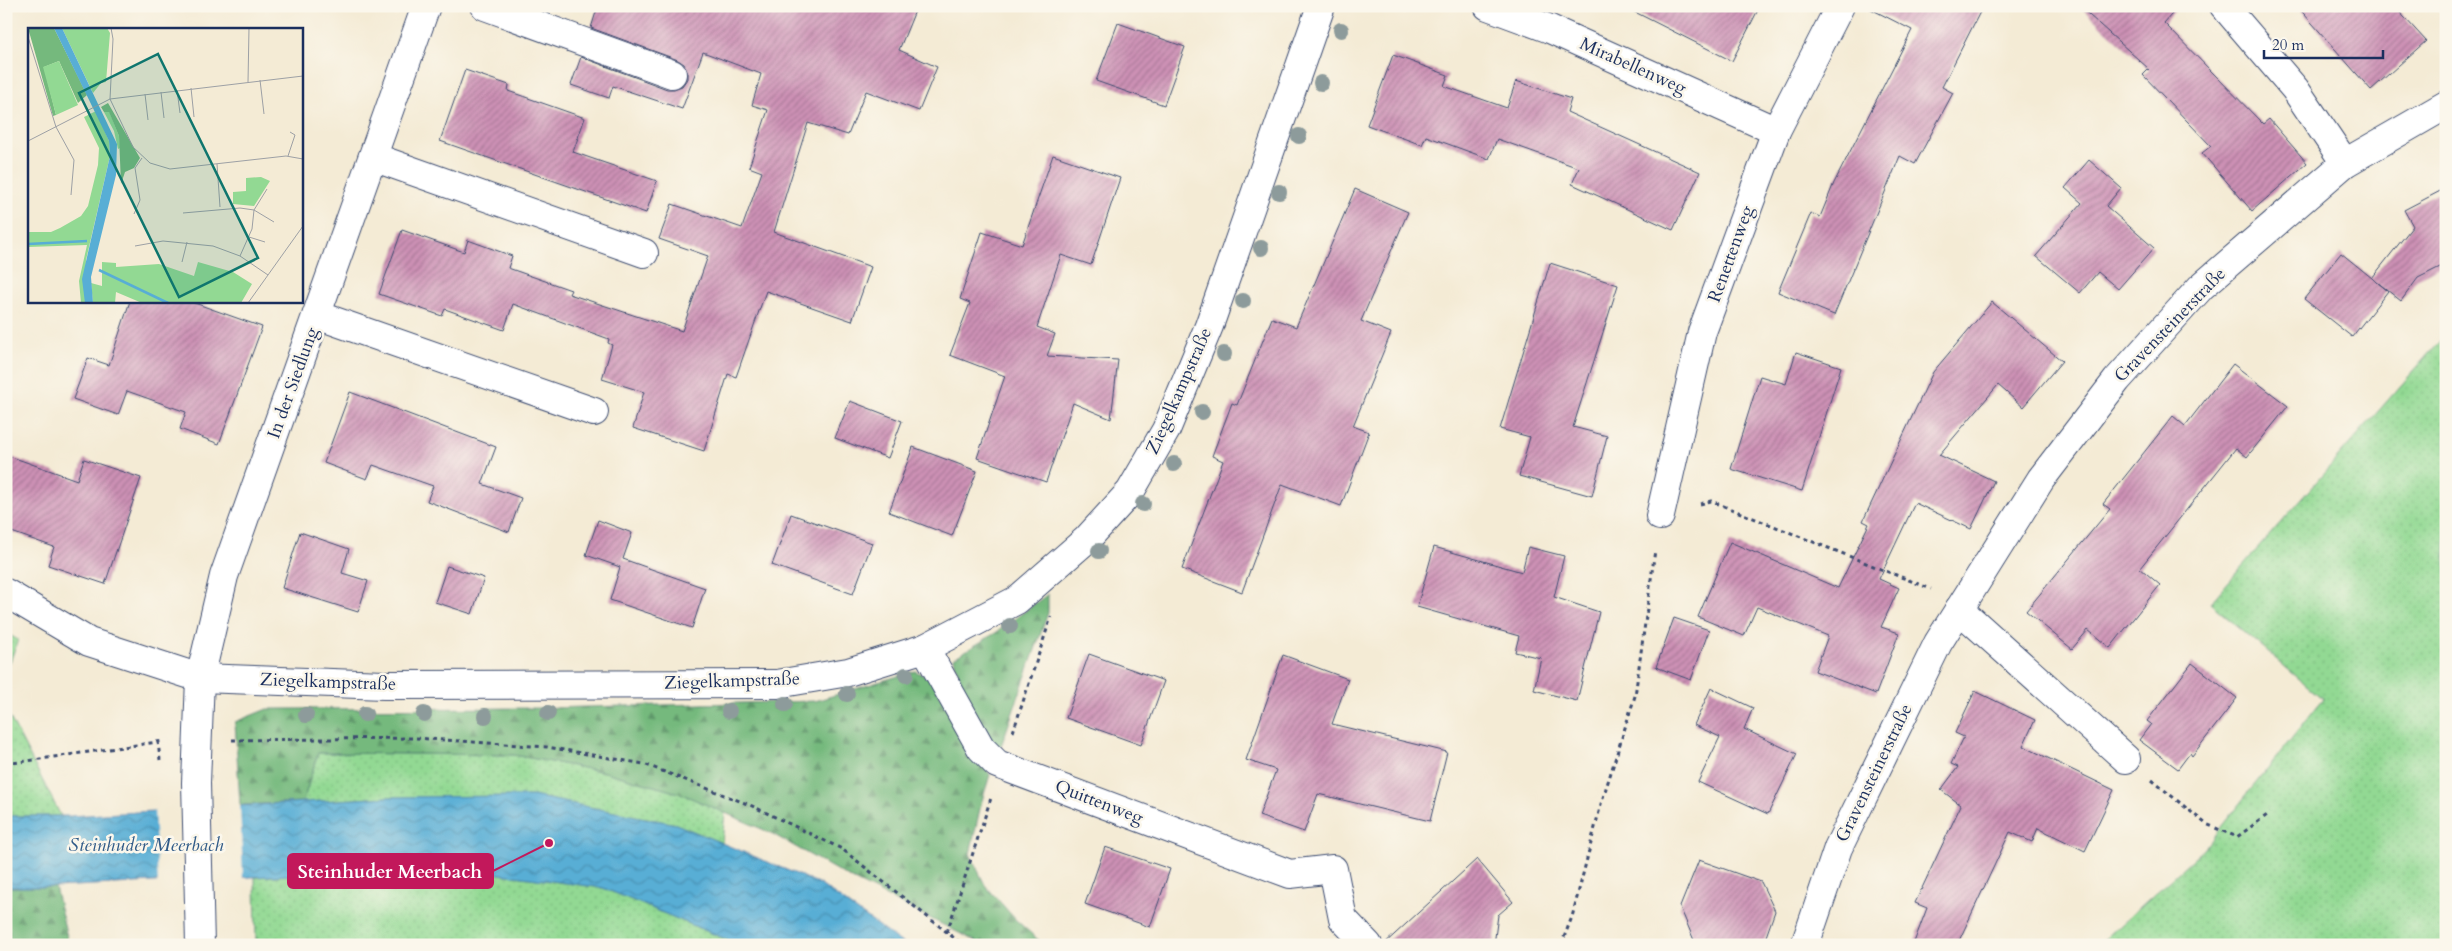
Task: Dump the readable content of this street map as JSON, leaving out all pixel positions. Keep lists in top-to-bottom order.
{
  "streets": {
    "street": [
      "Mirabellenweg",
      "Renettenweg",
      "Gravensteinerstraße",
      "In der Siedlung",
      "Ziegelkampstraße",
      "Quittenweg"
    ]
  },
  "crossings": [
    ["Mirabellenweg", "Renettenweg"],
    ["In der Siedlung", "Ziegelkampstraße"],
    ["Ziegelkampstraße", "Quittenweg"]
  ],
  "water": ["Steinhuder Meerbach"],
  "places": ["Steinhuder Meerbach"],
  "scale_bar": "20 m"
}
